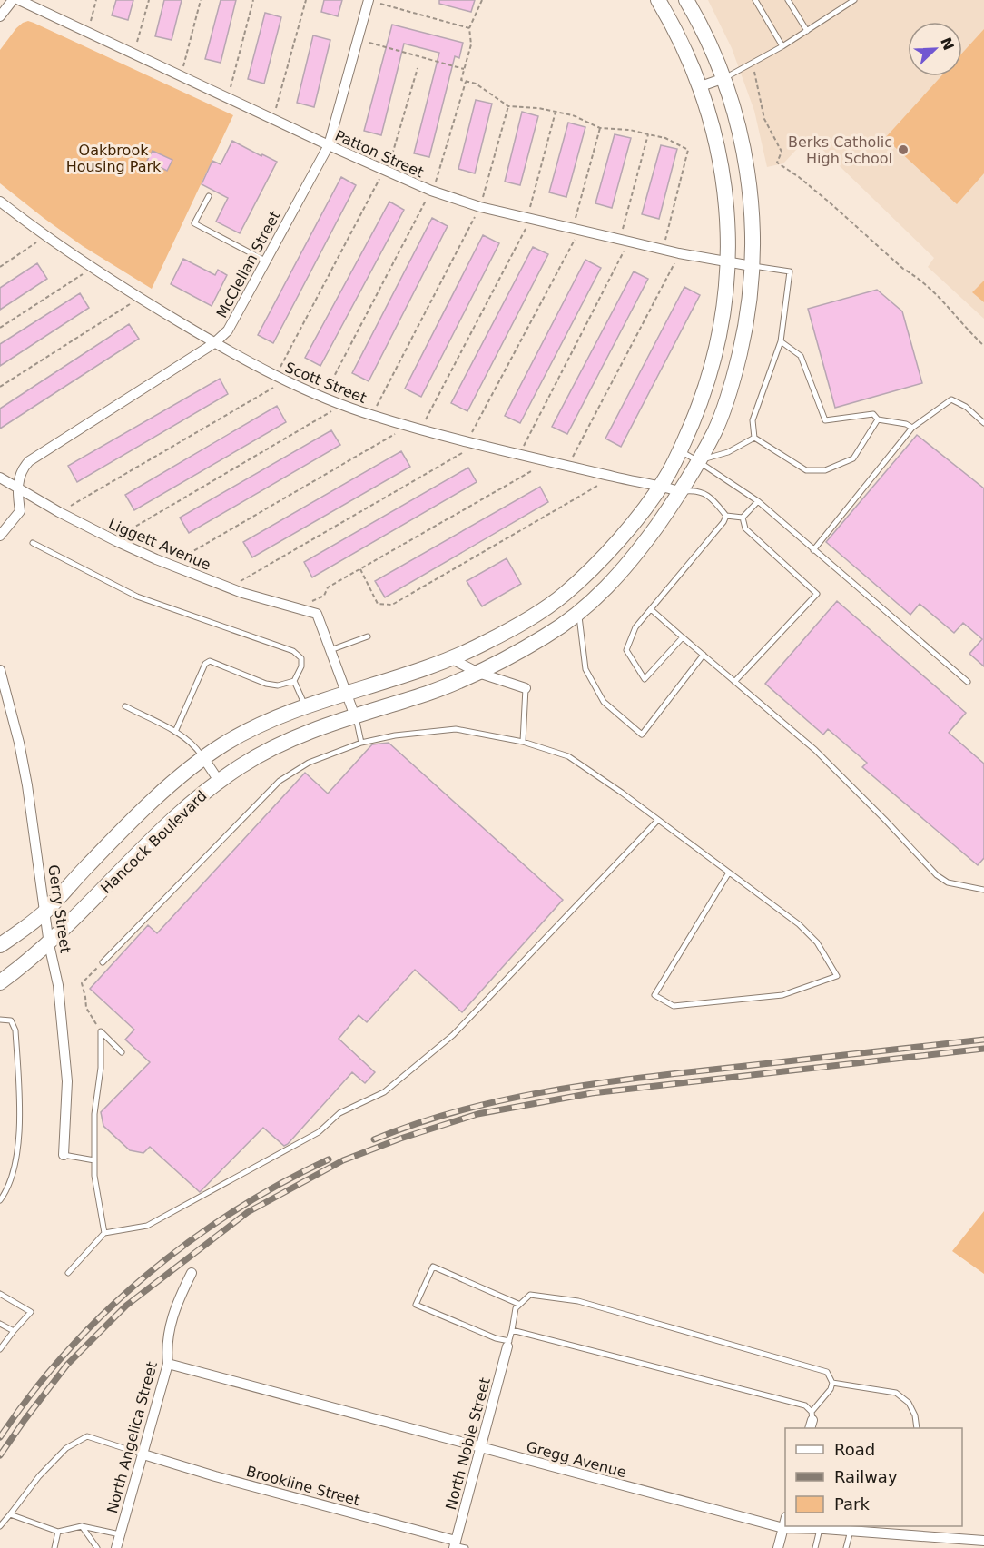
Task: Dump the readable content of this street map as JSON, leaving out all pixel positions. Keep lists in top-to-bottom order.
{
  "streets": {
    "street": [
      "Patton Street",
      "McClellan Street",
      "Scott Street",
      "Liggett Avenue",
      "Hancock Boulevard",
      "Gerry Street",
      "North Angelica Street",
      "North Noble Street",
      "Gregg Avenue",
      "Brookline Street"
    ]
  },
  "crossings": [
    ["Patton Street", "McClellan Street"],
    ["Patton Street", "Hancock Boulevard"],
    ["McClellan Street", "Scott Street"],
    ["McClellan Street", "Liggett Avenue"],
    ["Scott Street", "Hancock Boulevard"],
    ["Hancock Boulevard", "Gerry Street"],
    ["North Angelica Street", "Gregg Avenue"],
    ["North Angelica Street", "Brookline Street"],
    ["North Noble Street", "Gregg Avenue"],
    ["North Noble Street", "Brookline Street"]
  ],
  "parks": ["Oakbrook Housing Park"],
  "places": ["Berks Catholic High School"],
  "legend": ["Road", "Railway", "Park"],
  "north": "top right"
}
